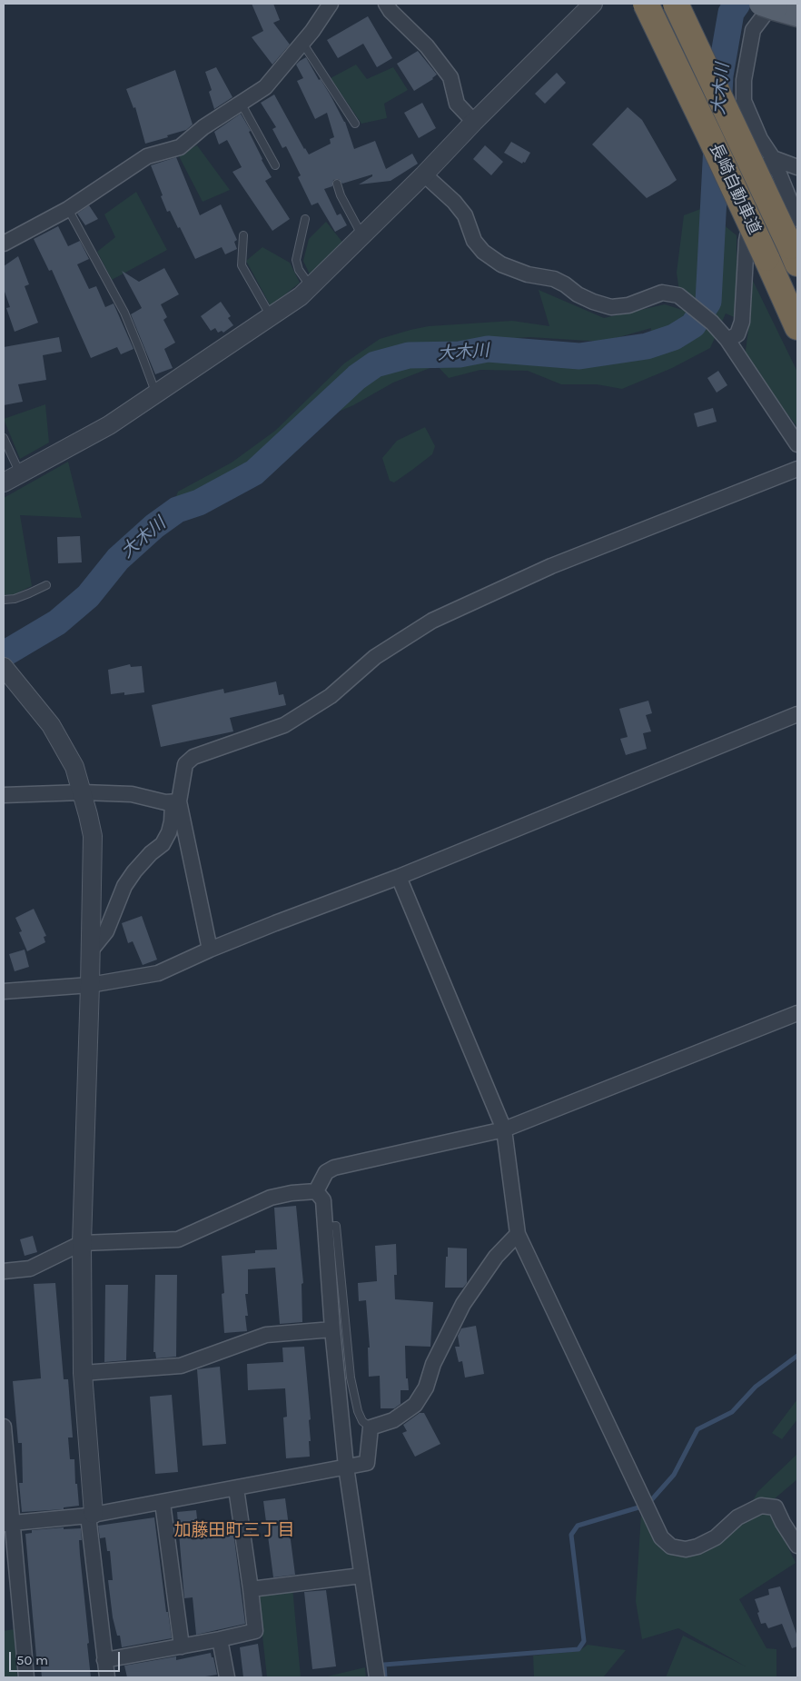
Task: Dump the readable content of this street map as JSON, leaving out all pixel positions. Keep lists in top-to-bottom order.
{
  "streets": {
    "highway": ["長崎自動車道"]
  },
  "districts": ["加藤田町三丁目"],
  "water": ["大木川"],
  "scale_bar": "50 m"
}
